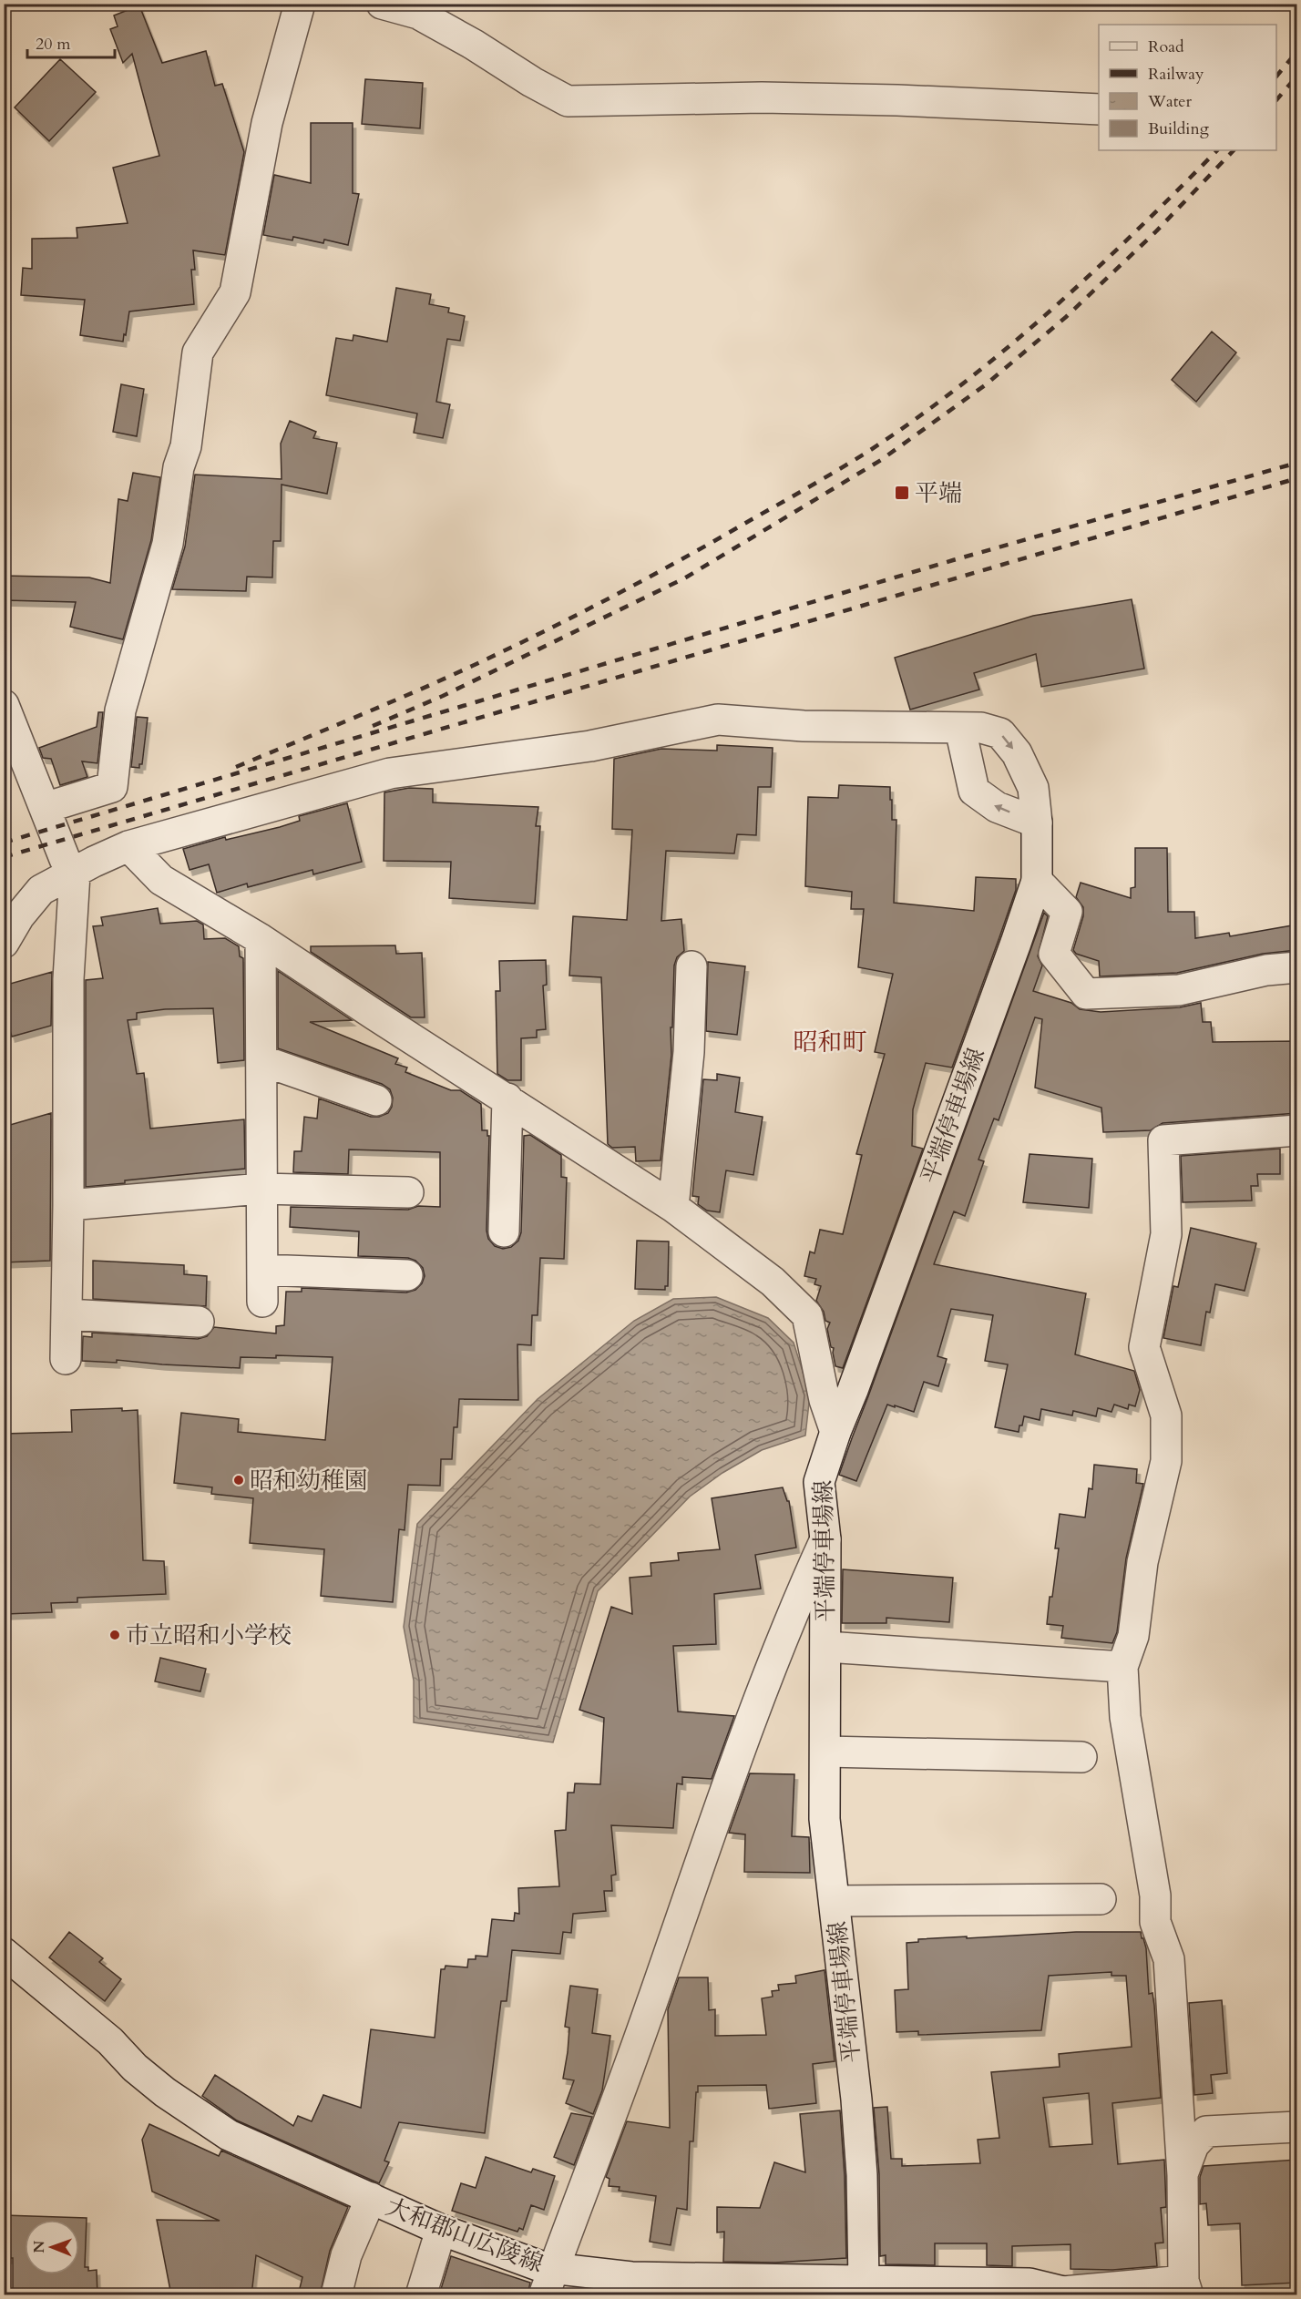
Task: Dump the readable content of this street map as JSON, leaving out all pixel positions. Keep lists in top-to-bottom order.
{
  "streets": {
    "street": ["平端停車場線", "大和郡山広陵線"]
  },
  "crossings": [
    ["平端停車場線", "大和郡山広陵線"]
  ],
  "districts": ["昭和町"],
  "places": {
    "transit": ["平端"],
    "other": ["昭和幼稚園", "市立昭和小学校"]
  },
  "legend": [
    "Road",
    "Railway",
    "Water",
    "Building"
  ],
  "scale_bar": "20 m",
  "north": "left"
}
